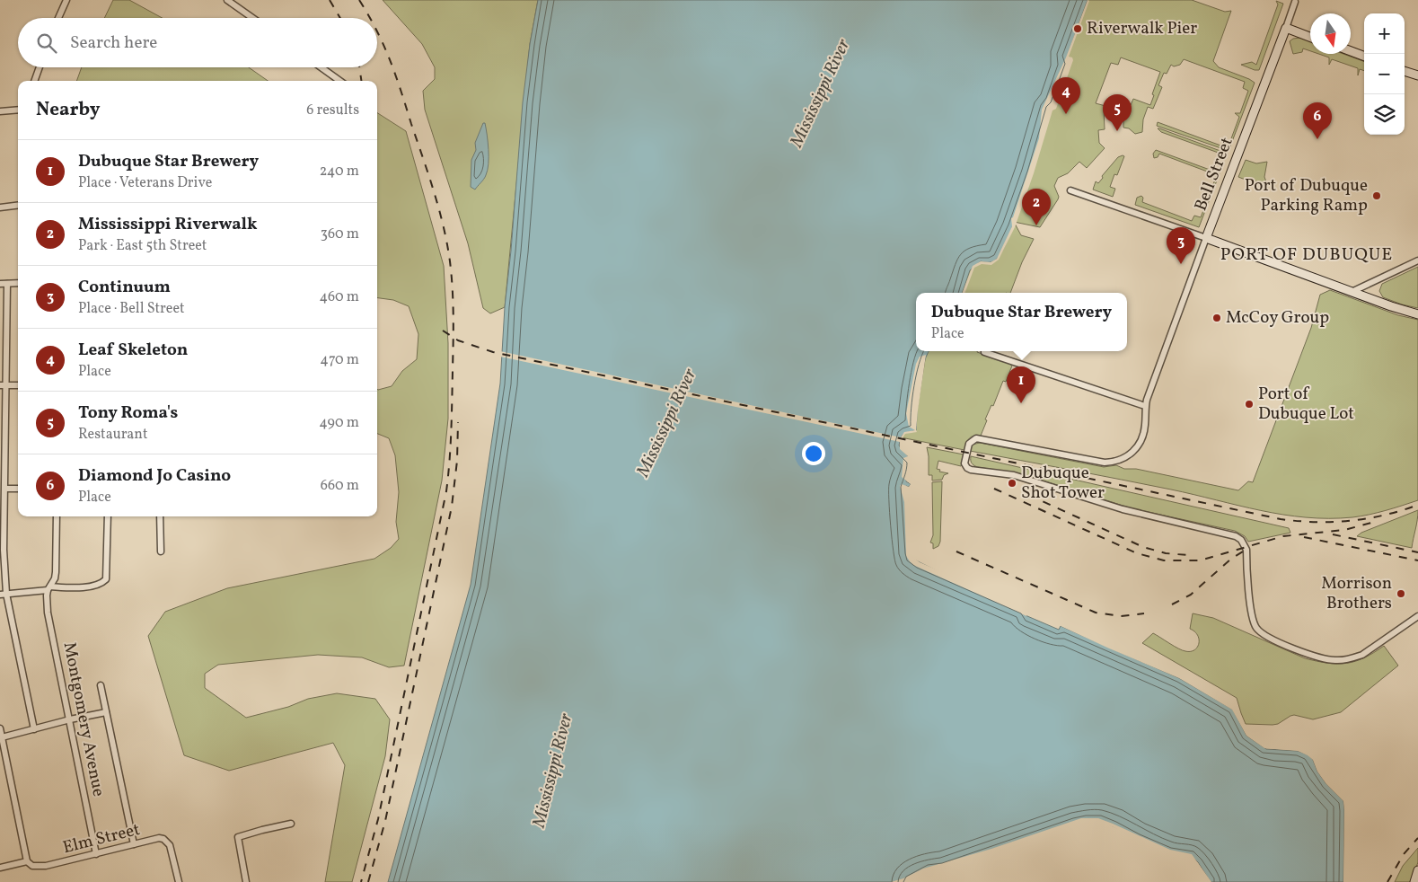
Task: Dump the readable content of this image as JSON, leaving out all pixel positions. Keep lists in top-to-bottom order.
{
  "streets": {
    "street": ["Bell Street", "Montgomery Avenue", "Elm Street"]
  },
  "crossings": [
    ["Montgomery Avenue", "Elm Street"]
  ],
  "districts": ["PORT OF DUBUQUE"],
  "water": ["Mississippi River"],
  "places": [
    "Riverwalk Pier",
    "Port of Dubuque Parking Ramp",
    "McCoy Group",
    "Port of Dubuque Lot",
    "Dubuque Shot Tower",
    "Morrison Brothers"
  ],
  "north": "bottom",
  "page": {
    "map_buttons": ["+", "−"],
    "search": "Search here",
    "pins": [
      "4",
      "5",
      "6",
      "2",
      "3",
      "1"
    ],
    "heading": ["Nearby", "6 results"],
    "list": [
      {
        "mark": "1",
        "name": "Dubuque Star Brewery",
        "note": "Place · Veterans Drive",
        "value": "240 m"
      },
      {
        "mark": "2",
        "name": "Mississippi Riverwalk",
        "note": "Park · East 5th Street",
        "value": "360 m"
      },
      {
        "mark": "3",
        "name": "Continuum",
        "note": "Place · Bell Street",
        "value": "460 m"
      },
      {
        "mark": "4",
        "name": "Leaf Skeleton",
        "note": "Place",
        "value": "470 m"
      },
      {
        "mark": "5",
        "name": "Tony Roma's",
        "note": "Restaurant",
        "value": "490 m"
      },
      {
        "mark": "6",
        "name": "Diamond Jo Casino",
        "note": "Place",
        "value": "660 m"
      }
    ],
    "popup": ["Dubuque Star Brewery", "Place"]
  }
}
